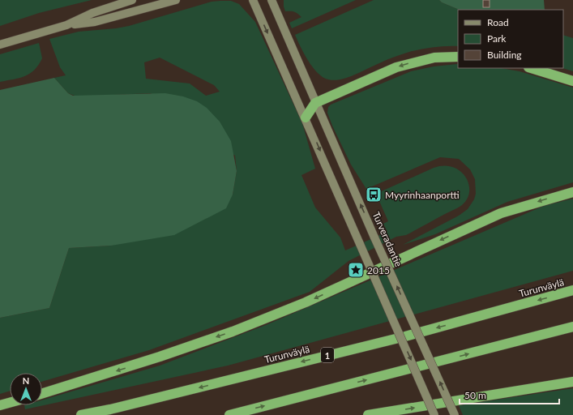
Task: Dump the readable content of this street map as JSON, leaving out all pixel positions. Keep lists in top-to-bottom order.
{
  "streets": {
    "highway": ["Turunväylä", "1"],
    "main road": ["Turveradantie"]
  },
  "places": {
    "bus stop": ["Myyrinhaanportti"],
    "place": ["2015"]
  },
  "legend": ["Road", "Park", "Building"],
  "scale_bar": "50 m",
  "north": "top"
}
